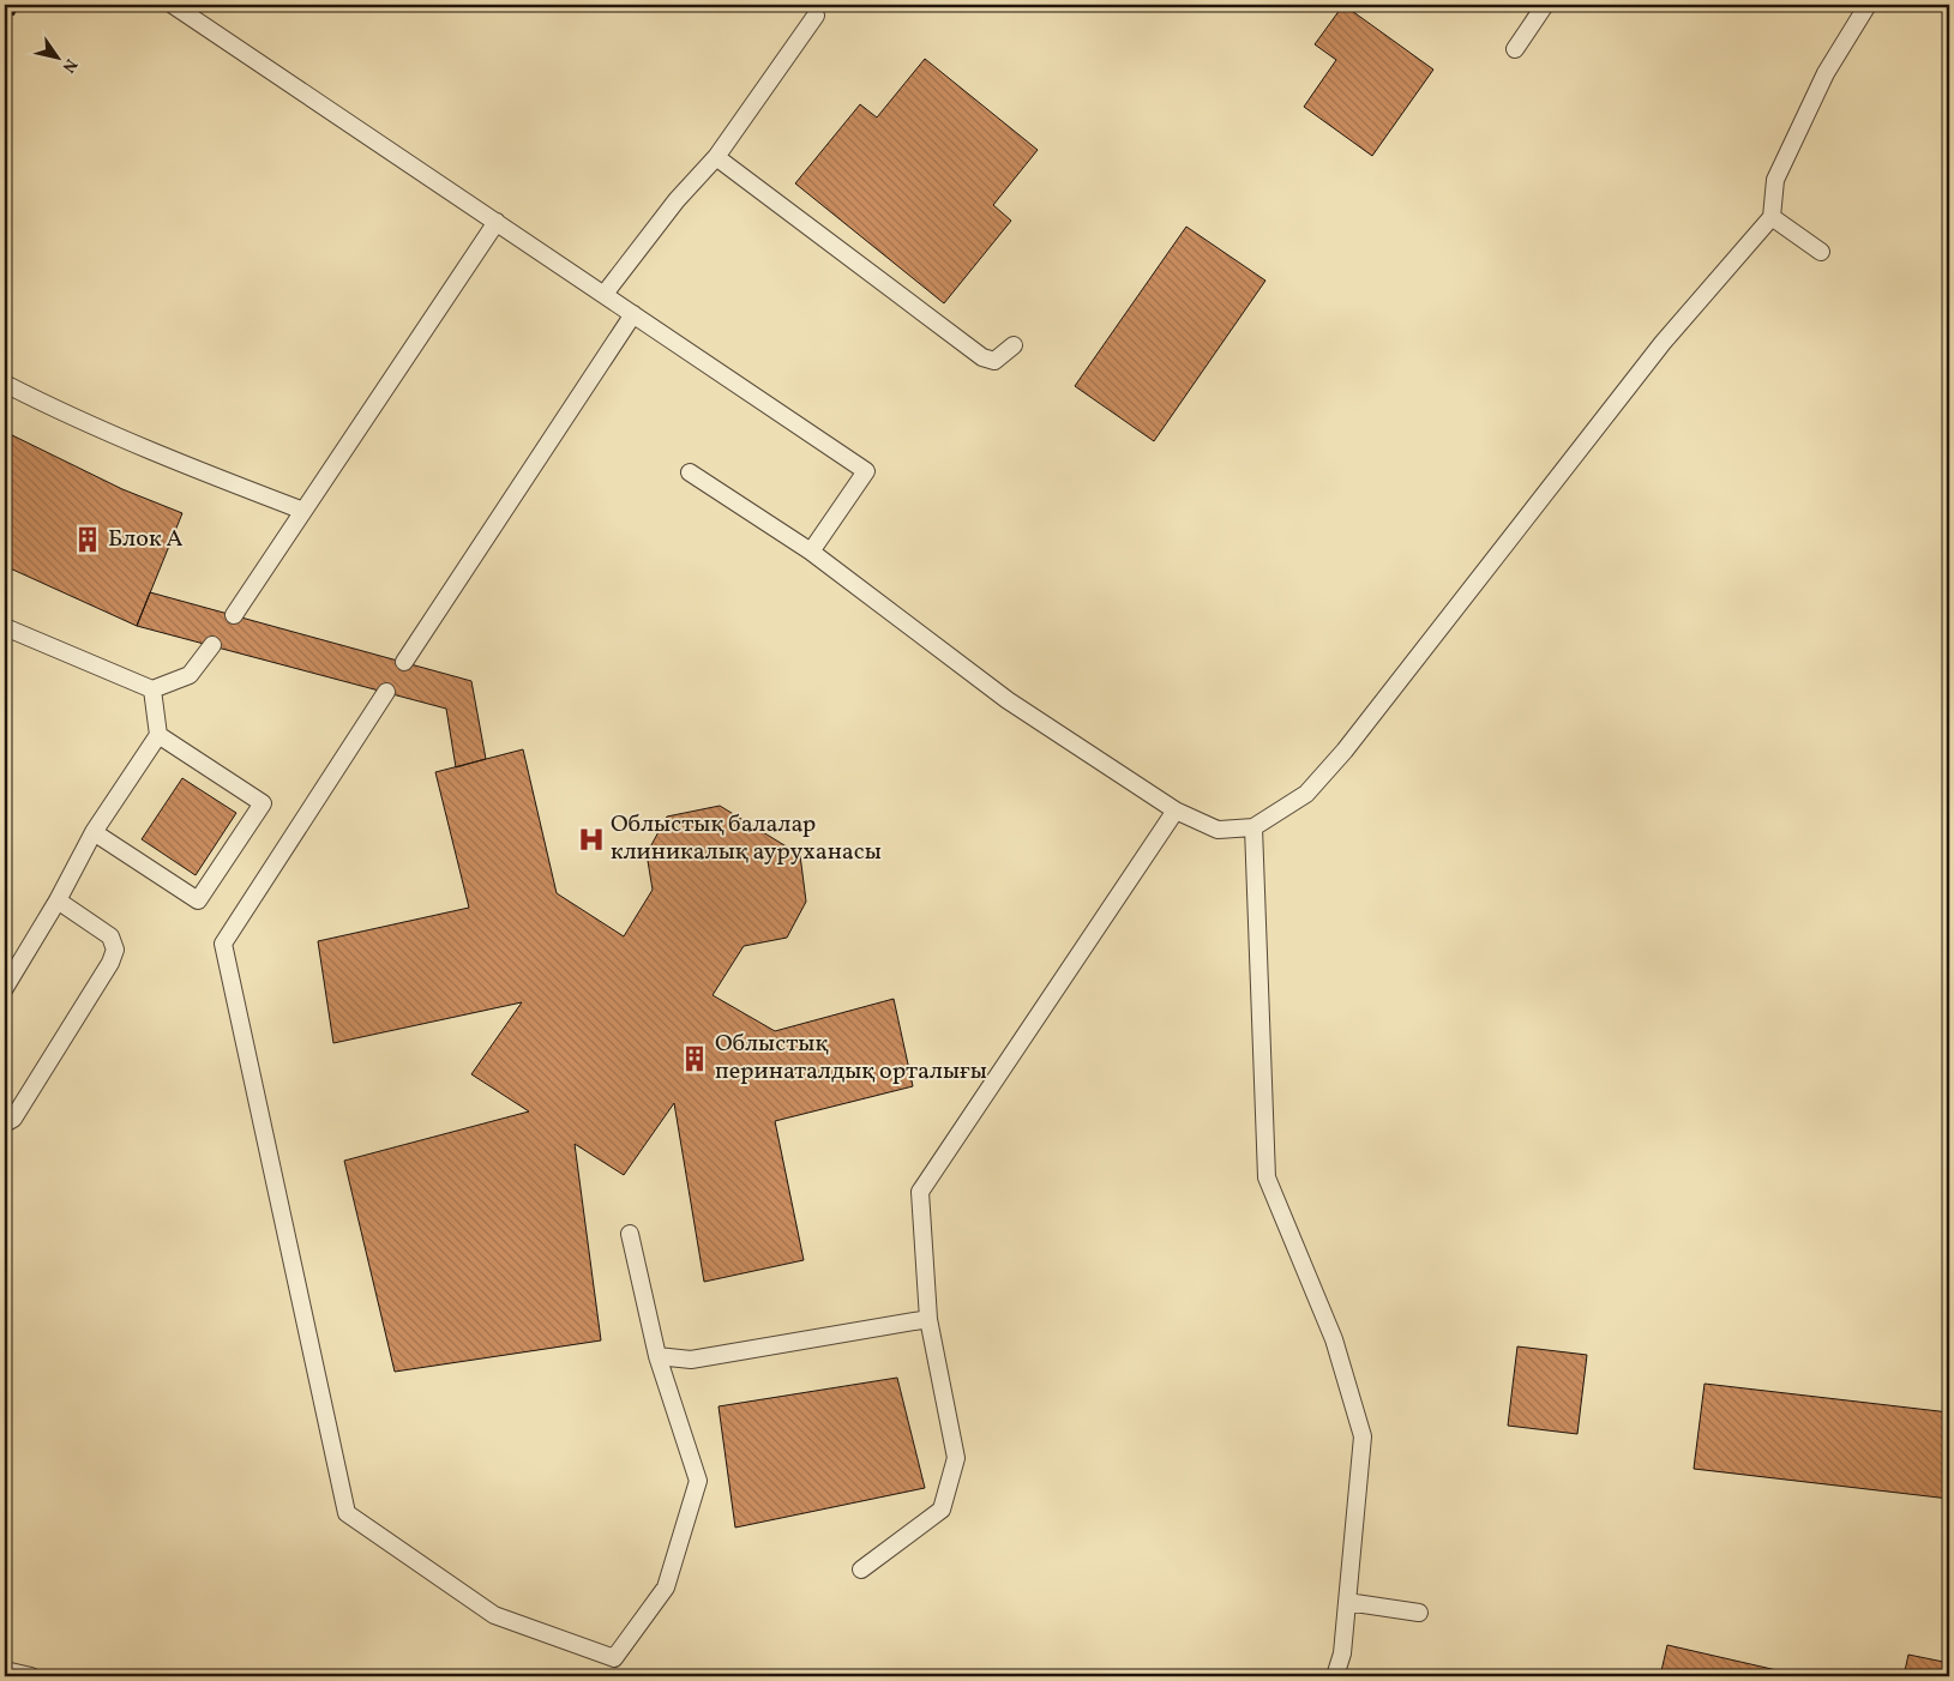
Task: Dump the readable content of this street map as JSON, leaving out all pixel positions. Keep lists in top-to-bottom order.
{
  "places": {
    "building": ["Блок А", "Облыстық перинаталдық орталығы"],
    "hospital": ["Облыстық балалар клиникалық ауруханасы"]
  },
  "north": "bottom right"
}
